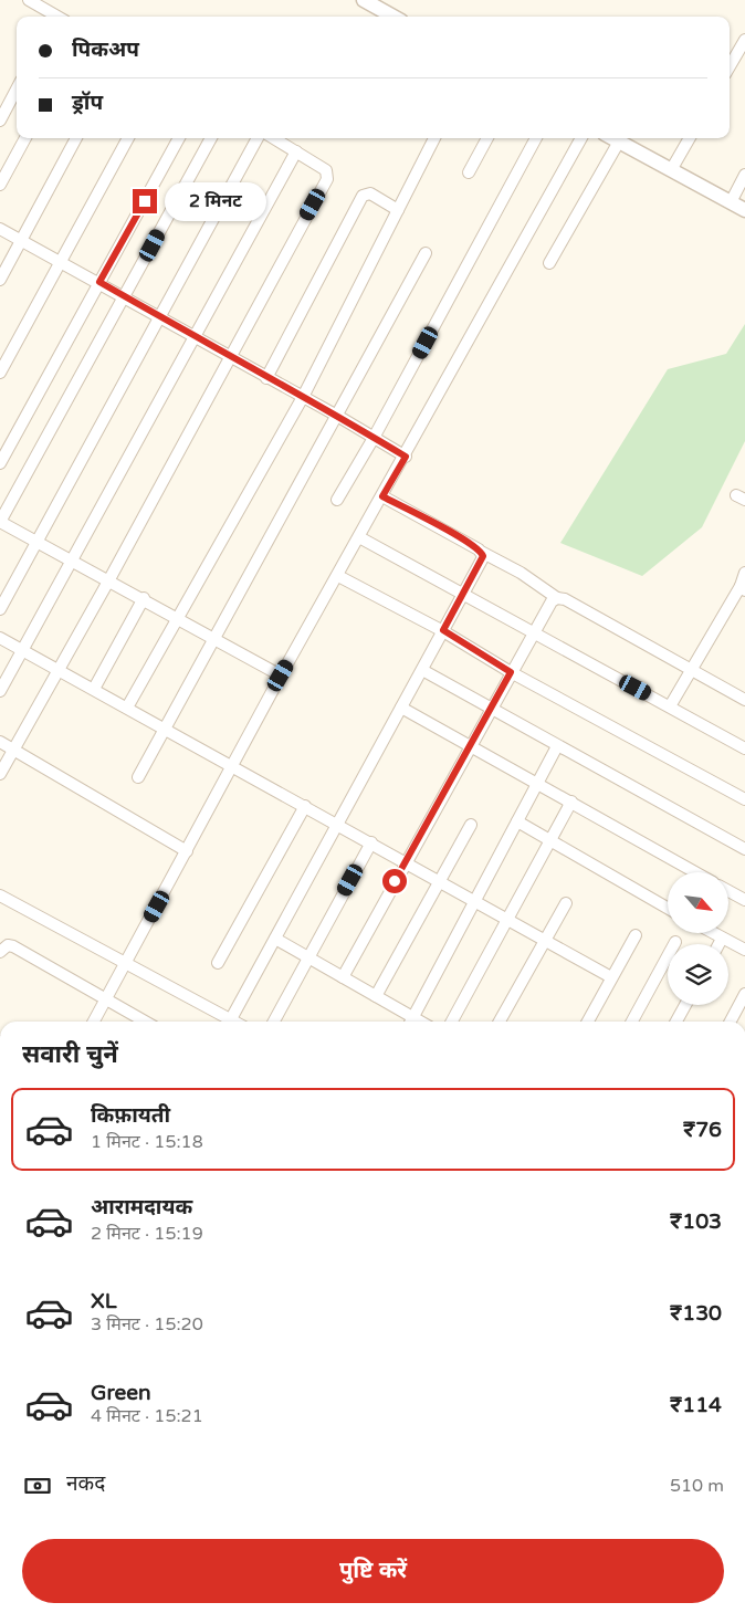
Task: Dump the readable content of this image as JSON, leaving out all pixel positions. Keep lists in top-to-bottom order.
{
  "north": "bottom right",
  "page": {
    "banner": ["पिकअप", "ड्रॉप"],
    "bubble": "2 मिनट",
    "heading": "सवारी चुनें",
    "list": [
      {
        "name": "किफ़ायती",
        "note": "1 मिनट · 15:18",
        "value": "₹76"
      },
      {
        "name": "आरामदायक",
        "note": "2 मिनट · 15:19",
        "value": "₹103"
      },
      {
        "name": "XL",
        "note": "3 मिनट · 15:20",
        "value": "₹130"
      },
      {
        "name": "Green",
        "note": "4 मिनट · 15:21",
        "value": "₹114"
      }
    ],
    "pay": ["नकद", "510 m"],
    "buttons": "पुष्टि करें"
  }
}
